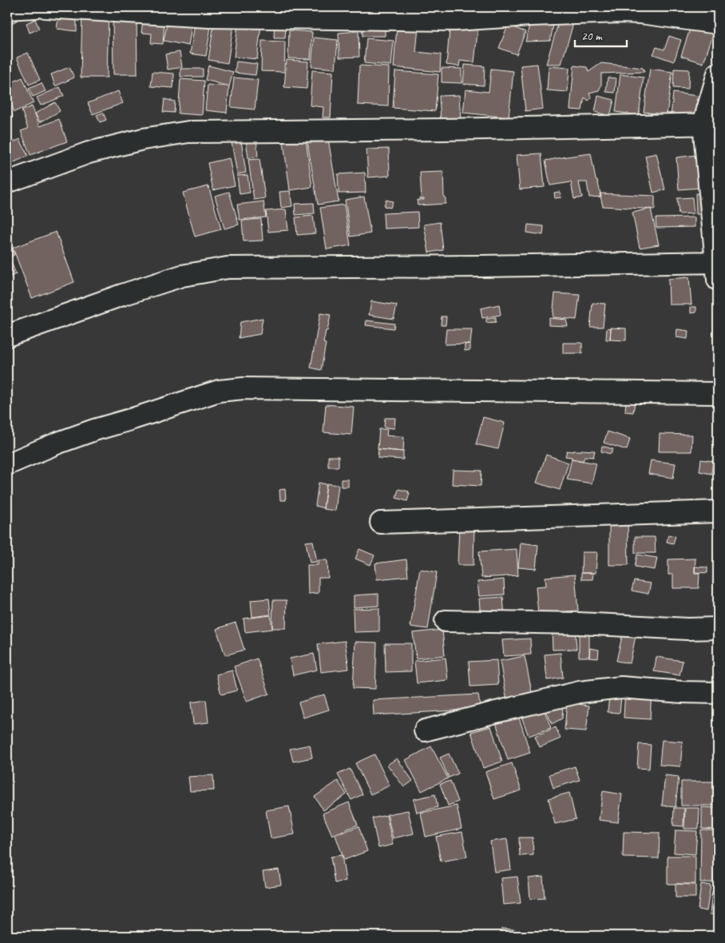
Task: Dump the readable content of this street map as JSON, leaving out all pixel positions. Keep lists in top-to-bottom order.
{
  "scale_bar": "20 m"
}
